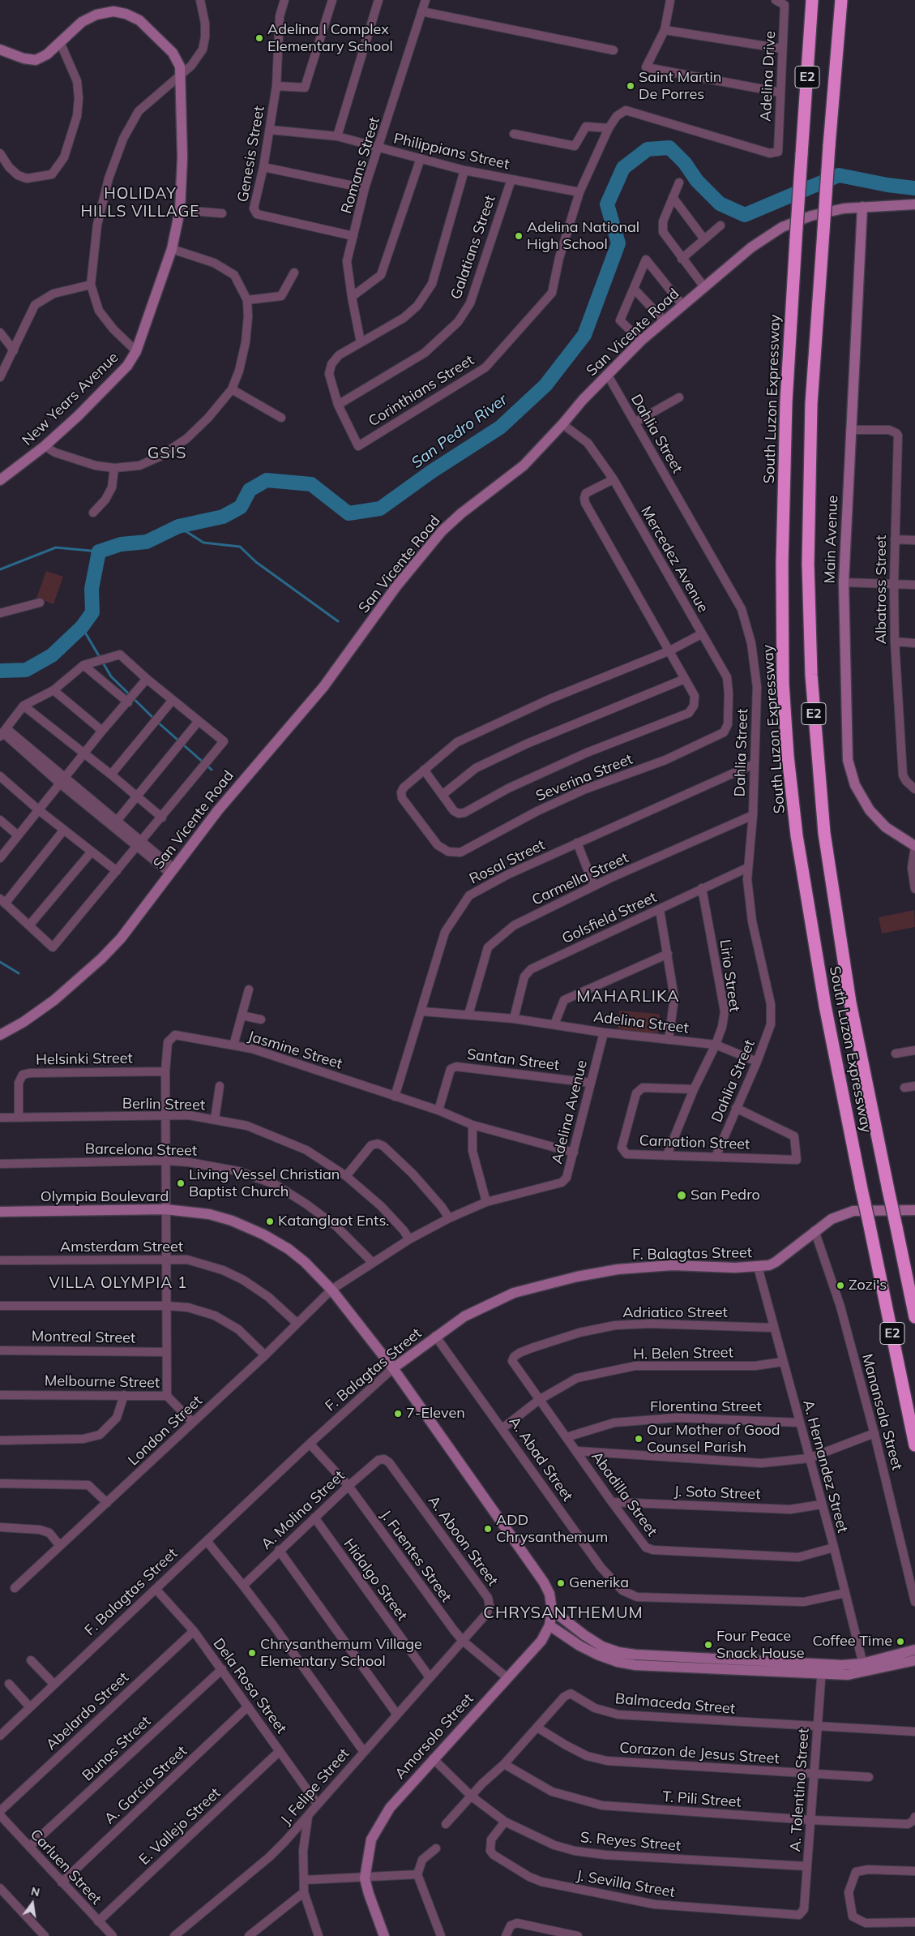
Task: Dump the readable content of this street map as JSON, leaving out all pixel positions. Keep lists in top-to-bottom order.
{
  "streets": {
    "highway": ["E2", "South Luzon Expressway"],
    "main road": [
      "San Vicente Road",
      "New Years Avenue",
      "Main Avenue",
      "Olympia Boulevard",
      "F. Balagtas Street",
      "Amorsolo Street"
    ],
    "street": [
      "Adelina Drive",
      "Philippians Street",
      "Genesis Street",
      "Romans Street",
      "Galatians Street",
      "Corinthians Street",
      "Dahlia Street",
      "Mercedez Avenue",
      "Albatross Street",
      "Severina Street",
      "Rosal Street",
      "Carmella Street",
      "Golsfield Street",
      "Lirio Street",
      "Adelina Street",
      "Jasmine Street",
      "Helsinki Street",
      "Santan Street",
      "Berlin Street",
      "Adelina Avenue",
      "Carnation Street",
      "Barcelona Street",
      "Amsterdam Street",
      "Adriatico Street",
      "Montreal Street",
      "H. Belen Street",
      "Melbourne Street",
      "Florentina Street",
      "Manansala Street",
      "London Street",
      "A. Abad Street",
      "A. Hernandez Street",
      "J. Soto Street",
      "Abadilla Street",
      "A. Molina Street",
      "A. Aboon Street",
      "J. Fuentes Street",
      "Hidalgo Street",
      "Dela Rosa Street",
      "Balmaceda Street",
      "Abelardo Street",
      "Bunos Street",
      "Corazon de Jesus Street",
      "A. Garcia Street",
      "J. Felipe Street",
      "A. Tolentino Street",
      "T. Pili Street",
      "E. Vallejo Street",
      "S. Reyes Street",
      "Carluen Street",
      "J. Sevilla Street"
    ]
  },
  "crossings": [
    ["Adelina Drive", "Corinthians Street"],
    ["Philippians Street", "Genesis Street"],
    ["Philippians Street", "Romans Street"],
    ["Philippians Street", "Galatians Street"],
    ["Philippians Street", "Corinthians Street"],
    ["Genesis Street", "Romans Street"],
    ["Romans Street", "Corinthians Street"],
    ["Galatians Street", "Corinthians Street"],
    ["San Vicente Road", "Dahlia Street"],
    ["San Vicente Road", "Main Avenue"],
    ["San Vicente Road", "Mercedez Avenue"],
    ["Dahlia Street", "Rosal Street"],
    ["Dahlia Street", "Carmella Street"],
    ["Dahlia Street", "Golsfield Street"],
    ["Dahlia Street", "Adelina Street"],
    ["Dahlia Street", "Carnation Street"],
    ["Main Avenue", "Albatross Street"],
    ["Mercedez Avenue", "Severina Street"],
    ["Rosal Street", "Adelina Street"],
    ["Rosal Street", "Jasmine Street"],
    ["Carmella Street", "Adelina Street"],
    ["Golsfield Street", "Lirio Street"],
    ["Golsfield Street", "Adelina Street"],
    ["Lirio Street", "Adelina Street"],
    ["Lirio Street", "Carnation Street"],
    ["Adelina Street", "Adelina Avenue"],
    ["Jasmine Street", "Helsinki Street"],
    ["Jasmine Street", "Santan Street"],
    ["Jasmine Street", "Berlin Street"],
    ["Jasmine Street", "Adelina Avenue"],
    ["Jasmine Street", "Barcelona Street"],
    ["Jasmine Street", "Olympia Boulevard"],
    ["Jasmine Street", "Amsterdam Street"],
    ["Jasmine Street", "Montreal Street"],
    ["Jasmine Street", "Melbourne Street"],
    ["Helsinki Street", "Berlin Street"],
    ["Santan Street", "Adelina Avenue"],
    ["Berlin Street", "Adelina Avenue"],
    ["Adelina Avenue", "Barcelona Street"],
    ["Adelina Avenue", "Olympia Boulevard"],
    ["Adelina Avenue", "London Street"],
    ["Olympia Boulevard", "F. Balagtas Street"],
    ["Olympia Boulevard", "London Street"],
    ["Amsterdam Street", "London Street"],
    ["F. Balagtas Street", "Manansala Street"],
    ["F. Balagtas Street", "A. Abad Street"],
    ["F. Balagtas Street", "A. Hernandez Street"],
    ["F. Balagtas Street", "J. Fuentes Street"],
    ["F. Balagtas Street", "Dela Rosa Street"],
    ["Adriatico Street", "A. Hernandez Street"],
    ["Adriatico Street", "Abadilla Street"],
    ["H. Belen Street", "A. Abad Street"],
    ["H. Belen Street", "A. Hernandez Street"],
    ["H. Belen Street", "Abadilla Street"],
    ["Melbourne Street", "London Street"],
    ["Florentina Street", "A. Hernandez Street"],
    ["Florentina Street", "Abadilla Street"],
    ["A. Abad Street", "A. Hernandez Street"],
    ["A. Hernandez Street", "J. Soto Street"],
    ["A. Hernandez Street", "Abadilla Street"],
    ["J. Soto Street", "Abadilla Street"],
    ["A. Molina Street", "A. Aboon Street"],
    ["A. Molina Street", "J. Fuentes Street"],
    ["A. Molina Street", "Hidalgo Street"],
    ["A. Aboon Street", "J. Fuentes Street"],
    ["A. Aboon Street", "J. Felipe Street"],
    ["J. Fuentes Street", "Amorsolo Street"],
    ["J. Fuentes Street", "J. Felipe Street"],
    ["Hidalgo Street", "J. Felipe Street"],
    ["Dela Rosa Street", "Abelardo Street"],
    ["Dela Rosa Street", "Bunos Street"],
    ["Dela Rosa Street", "A. Garcia Street"],
    ["Dela Rosa Street", "J. Felipe Street"],
    ["Dela Rosa Street", "E. Vallejo Street"],
    ["Balmaceda Street", "Corazon de Jesus Street"],
    ["Balmaceda Street", "A. Tolentino Street"],
    ["Balmaceda Street", "T. Pili Street"],
    ["Balmaceda Street", "S. Reyes Street"],
    ["Amorsolo Street", "S. Reyes Street"],
    ["Bunos Street", "Carluen Street"],
    ["Corazon de Jesus Street", "A. Tolentino Street"],
    ["A. Garcia Street", "Carluen Street"],
    ["A. Tolentino Street", "T. Pili Street"],
    ["A. Tolentino Street", "S. Reyes Street"],
    ["A. Tolentino Street", "J. Sevilla Street"],
    ["E. Vallejo Street", "Carluen Street"],
    ["S. Reyes Street", "J. Sevilla Street"]
  ],
  "districts": [
    "HOLIDAY HILLS VILLAGE",
    "GSIS",
    "MAHARLIKA",
    "VILLA OLYMPIA 1",
    "CHRYSANTHEMUM"
  ],
  "water": ["San Pedro River"],
  "places": [
    "Adelina I Complex Elementary School",
    "Saint Martin De Porres",
    "Adelina National High School",
    "Living Vessel Christian Baptist Church",
    "San Pedro",
    "Katanglaot Ents.",
    "Zozi's",
    "7-Eleven",
    "Our Mother of Good Counsel Parish",
    "ADD Chrysanthemum",
    "Generika",
    "Coffee Time",
    "Four Peace Snack House",
    "Chrysanthemum Village Elementary School"
  ],
  "north": "top"
}
